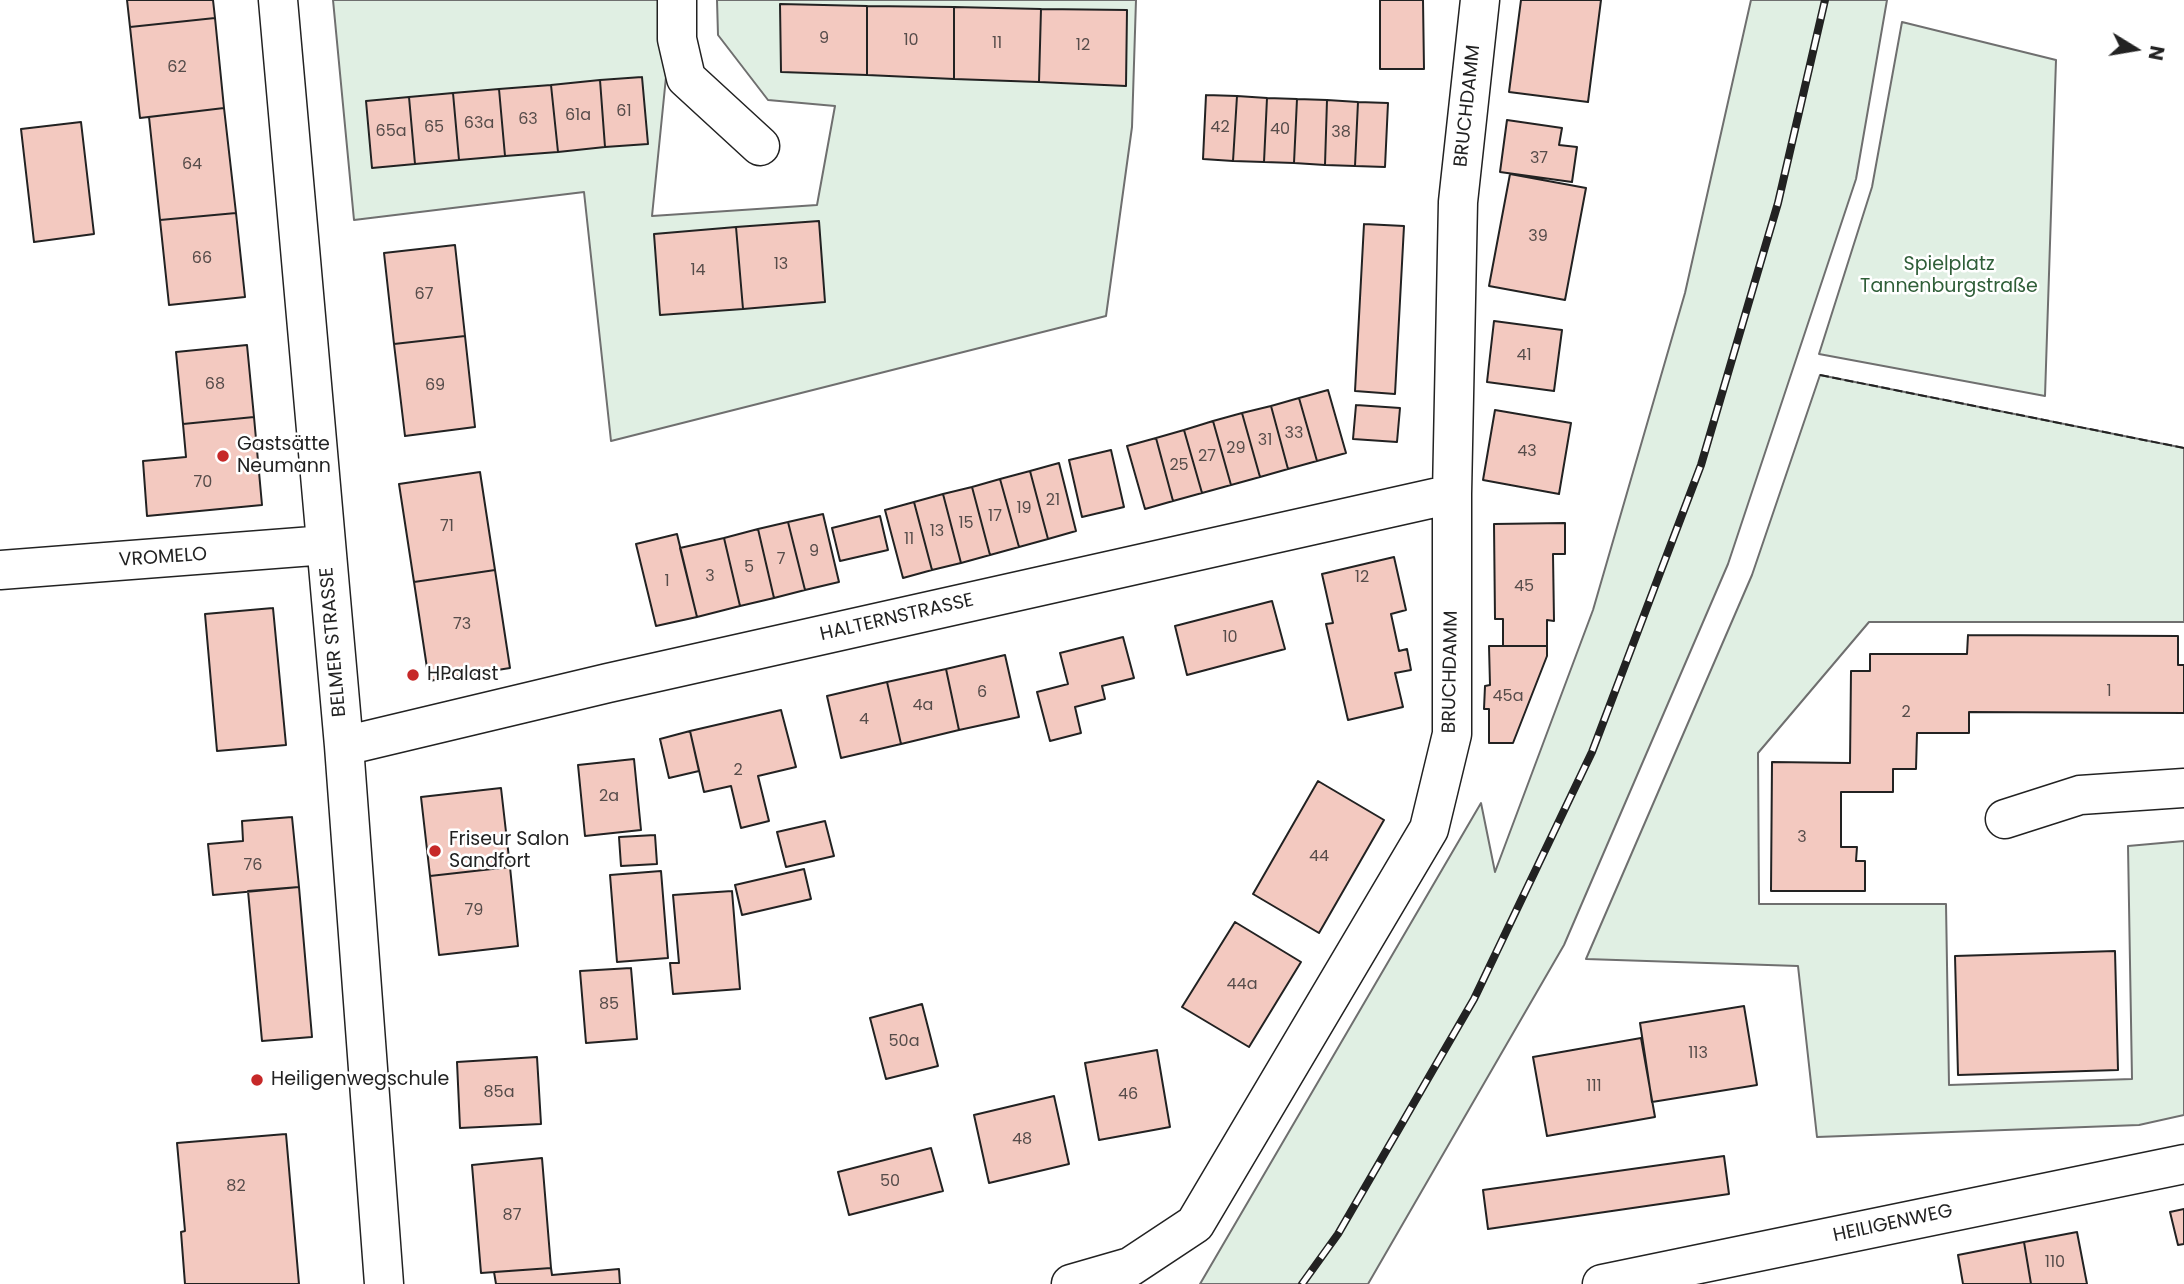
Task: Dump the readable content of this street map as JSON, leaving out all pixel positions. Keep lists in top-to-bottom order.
{
  "streets": {
    "street": [
      "BRUCHDAMM",
      "VROMELO",
      "HALTERNSTRASSE",
      "BELMER STRASSE",
      "HEILIGENWEG"
    ]
  },
  "crossings": [
    ["BRUCHDAMM", "HALTERNSTRASSE"],
    ["VROMELO", "BELMER STRASSE"],
    ["HALTERNSTRASSE", "BELMER STRASSE"]
  ],
  "parks": ["Spielplatz Tannenburgstraße"],
  "places": [
    "Gastsätte Neumann",
    "HPalast",
    "Friseur Salon Sandfort",
    "Heiligenwegschule"
  ],
  "house_numbers": [
    "9",
    "10",
    "11",
    "12",
    "62",
    "61",
    "61a",
    "63",
    "63a",
    "65",
    "42",
    "40",
    "65a",
    "38",
    "37",
    "64",
    "39",
    "66",
    "13",
    "14",
    "67",
    "41",
    "68",
    "69",
    "33",
    "31",
    "29",
    "43",
    "27",
    "25",
    "70",
    "21",
    "19",
    "17",
    "15",
    "71",
    "13",
    "11",
    "9",
    "7",
    "5",
    "3",
    "12",
    "1",
    "45",
    "73",
    "10",
    "1",
    "6",
    "45a",
    "4a",
    "2",
    "4",
    "2",
    "2a",
    "3",
    "44",
    "76",
    "79",
    "44a",
    "85",
    "50a",
    "113",
    "111",
    "85a",
    "46",
    "48",
    "50",
    "82",
    "87",
    "110"
  ],
  "north": "right"
}
